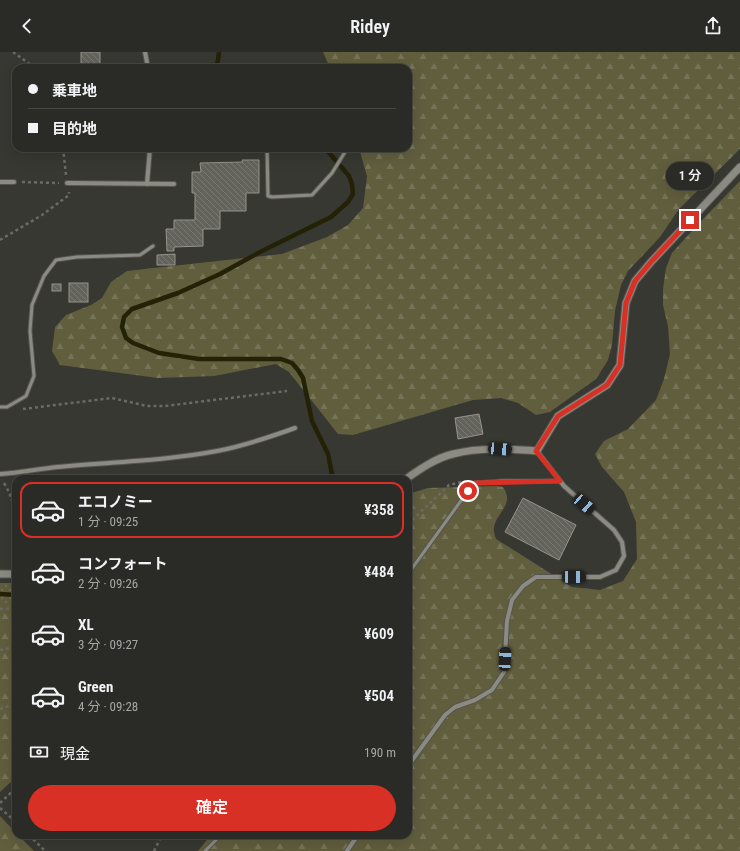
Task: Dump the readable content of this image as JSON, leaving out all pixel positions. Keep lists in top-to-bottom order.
{
  "page": {
    "header": "Ridey",
    "banner": ["乗車地", "目的地"],
    "bubble": "1 分",
    "list": [
      {
        "name": "エコノミー",
        "note": "1 分 · 09:25",
        "value": "¥358"
      },
      {
        "name": "コンフォート",
        "note": "2 分 · 09:26",
        "value": "¥484"
      },
      {
        "name": "XL",
        "note": "3 分 · 09:27",
        "value": "¥609"
      },
      {
        "name": "Green",
        "note": "4 分 · 09:28",
        "value": "¥504"
      }
    ],
    "pay": ["現金", "190 m"],
    "buttons": "確定"
  }
}
